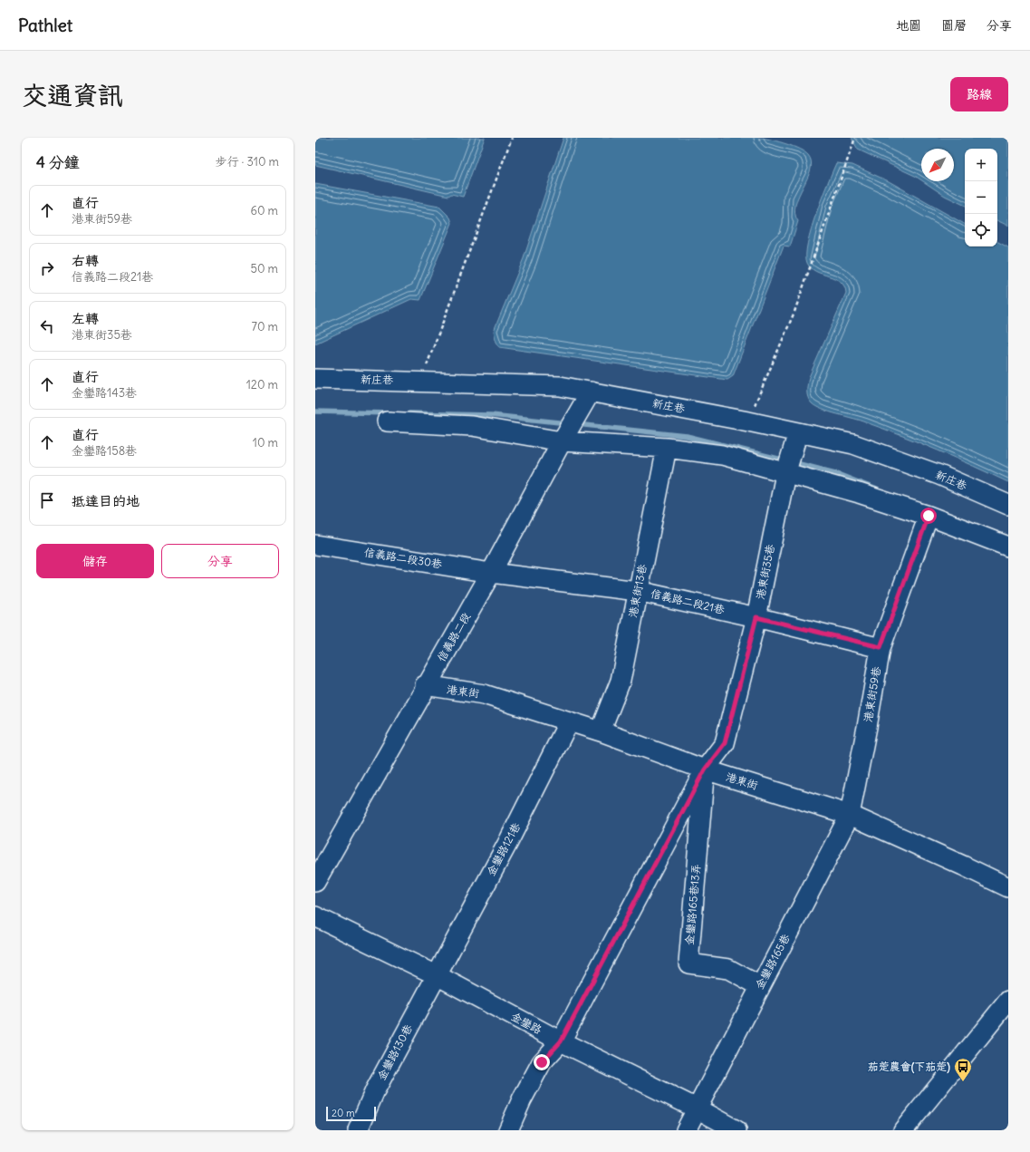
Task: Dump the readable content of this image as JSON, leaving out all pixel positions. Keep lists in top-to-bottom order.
{
  "streets": {
    "street": [
      "新庄巷",
      "信義路二段30巷",
      "港東街35巷",
      "港東街13巷",
      "信義路二段21巷",
      "信義路二段",
      "港東街",
      "港東街59巷",
      "金鑾路121巷",
      "金鑾路165巷13弄",
      "金鑾路165巷",
      "金鑾路",
      "金鑾路130巷"
    ]
  },
  "crossings": [
    ["新庄巷", "港東街35巷"],
    ["新庄巷", "信義路二段"],
    ["信義路二段30巷", "信義路二段21巷"],
    ["信義路二段30巷", "信義路二段"],
    ["港東街35巷", "信義路二段21巷"],
    ["港東街35巷", "港東街"],
    ["港東街35巷", "金鑾路165巷13弄"],
    ["港東街35巷", "金鑾路"],
    ["港東街13巷", "信義路二段21巷"],
    ["港東街13巷", "港東街"],
    ["信義路二段21巷", "信義路二段"],
    ["信義路二段21巷", "港東街59巷"],
    ["信義路二段", "港東街"],
    ["港東街", "港東街59巷"],
    ["港東街", "金鑾路121巷"],
    ["港東街", "金鑾路165巷13弄"],
    ["港東街", "金鑾路165巷"],
    ["港東街59巷", "金鑾路165巷"],
    ["金鑾路121巷", "金鑾路"],
    ["金鑾路121巷", "金鑾路130巷"],
    ["金鑾路165巷13弄", "金鑾路165巷"],
    ["金鑾路165巷", "金鑾路"],
    ["金鑾路", "金鑾路130巷"]
  ],
  "places": {
    "bus stop": ["茄萣農會(下茄萣)"]
  },
  "scale_bar": "20 m",
  "north": "bottom left",
  "page": {
    "header": "Pathlet",
    "nav": ["地圖", "圖層", "分享"],
    "buttons": [
      "路線",
      ["儲存", "分享"]
    ],
    "title": "交通資訊",
    "heading": ["4 分鐘", "步行 · 310 m"],
    "map_buttons": ["+", "−"],
    "list": [
      ["直行", "港東街59巷", "60 m"],
      ["右轉", "信義路二段21巷", "50 m"],
      ["左轉", "港東街35巷", "70 m"],
      ["直行", "金鑾路143巷", "120 m"],
      ["直行", "金鑾路158巷", "10 m"],
      "抵達目的地"
    ],
    "scale": "20 m"
  }
}
